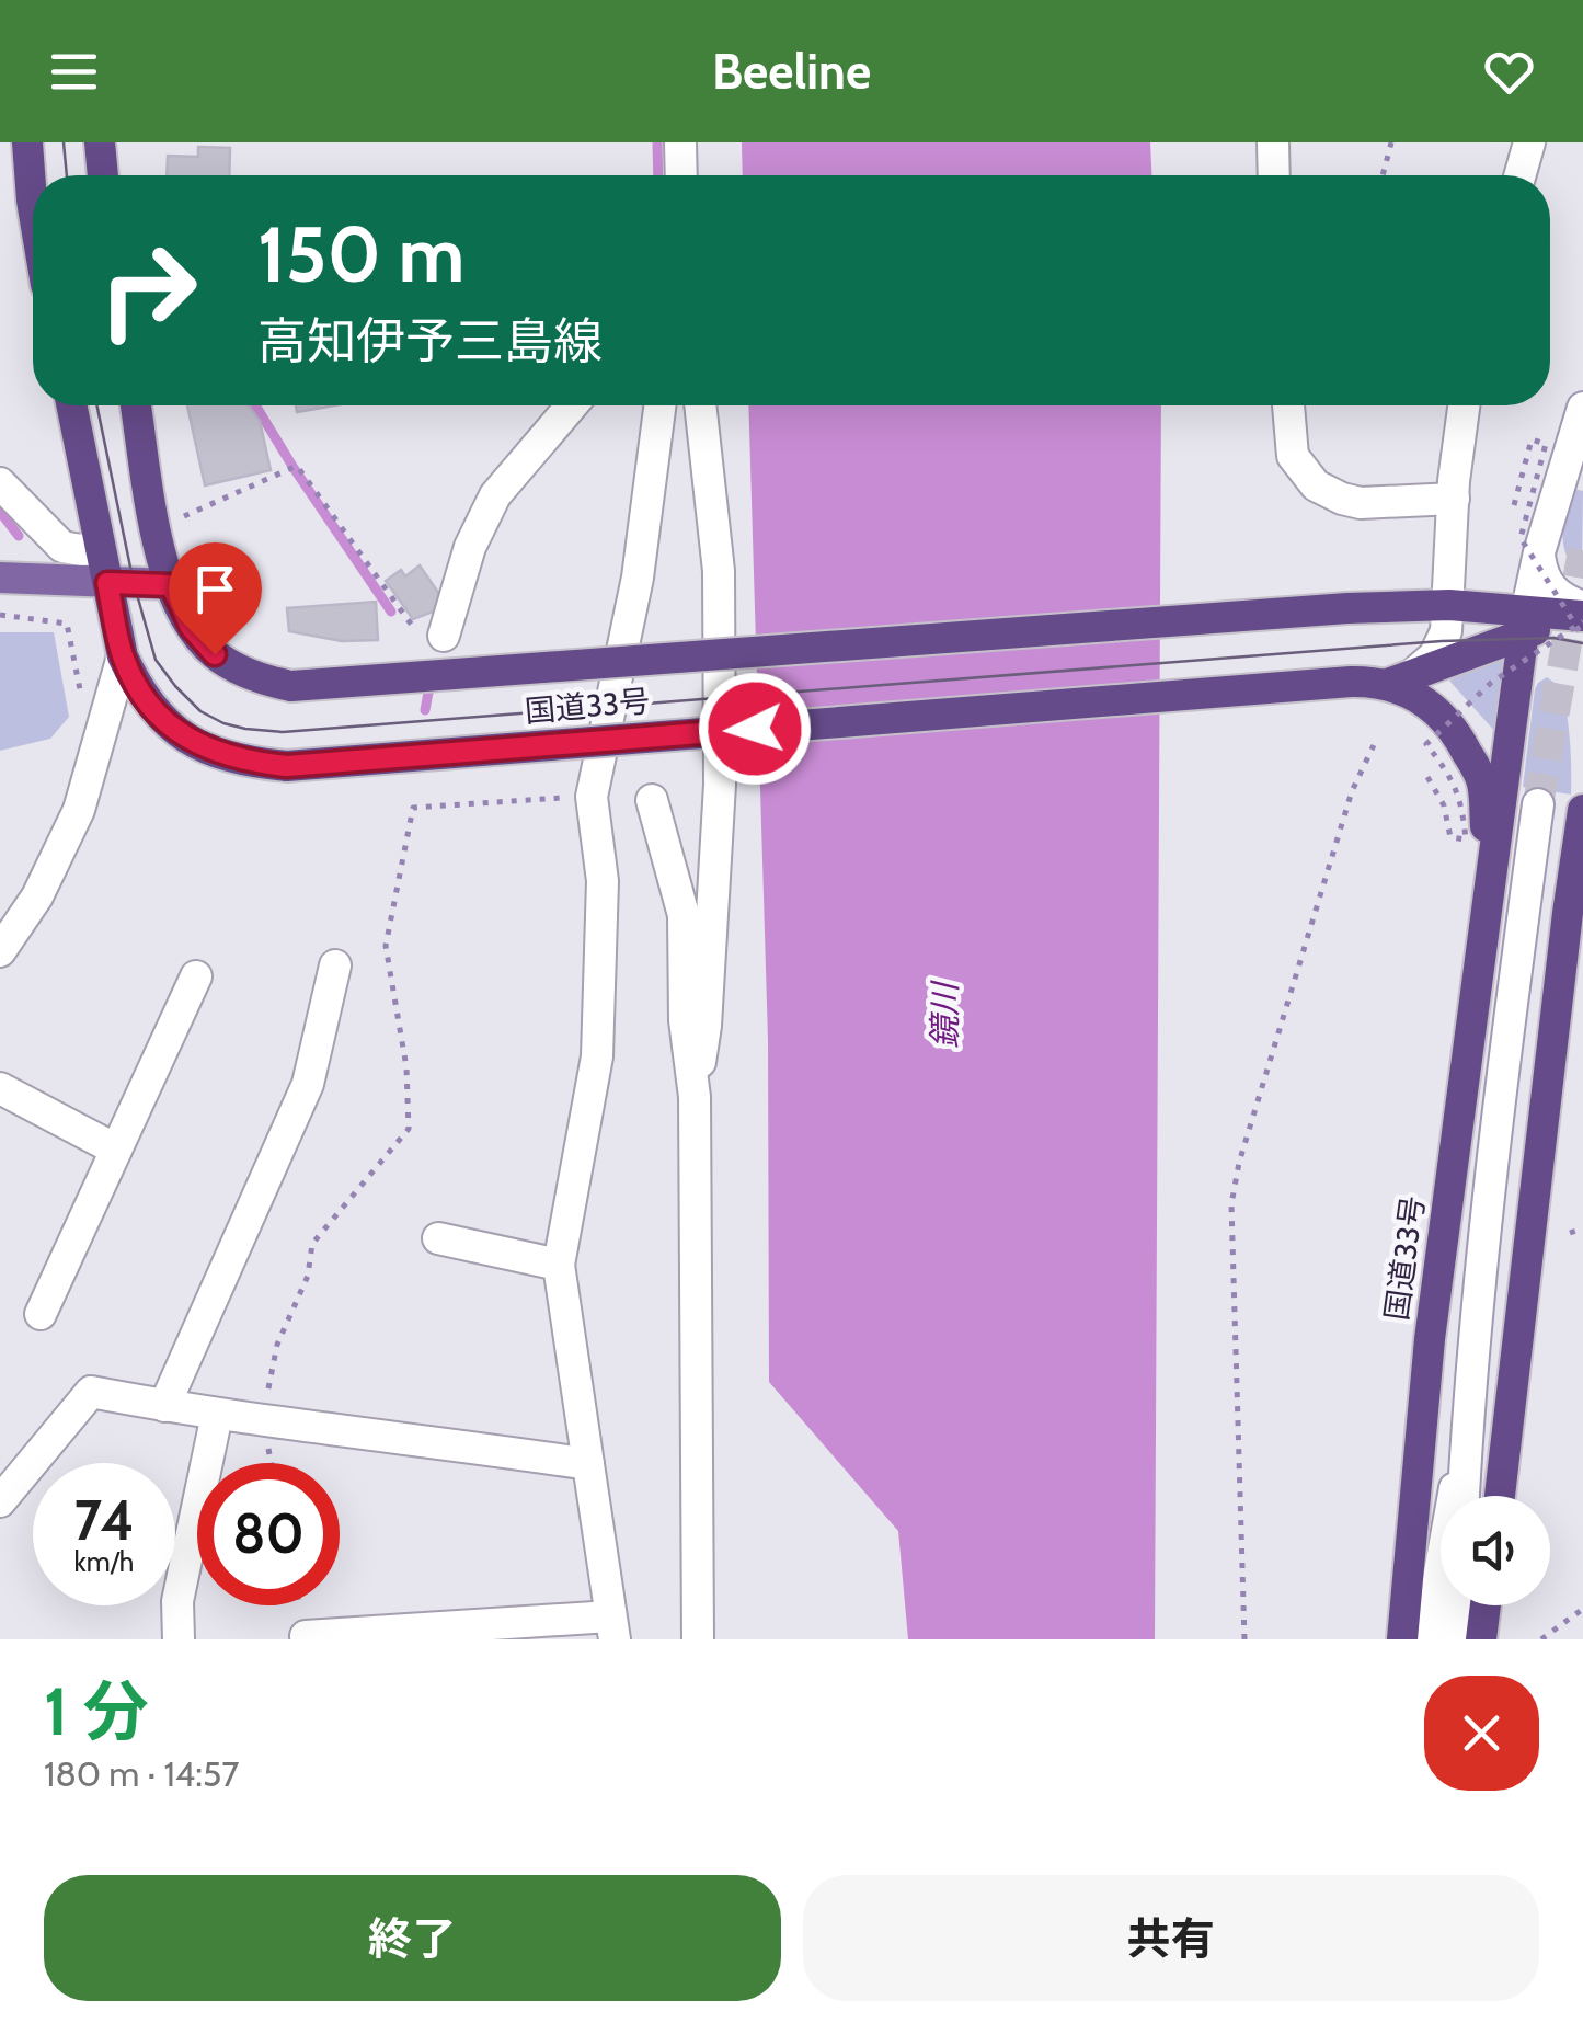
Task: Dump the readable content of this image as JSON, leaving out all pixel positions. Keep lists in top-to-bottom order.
{
  "streets": {
    "highway": ["国道33号"]
  },
  "water": ["鏡川"],
  "page": {
    "header": "Beeline",
    "turn": ["150 m", "高知伊予三島線"],
    "speed": "74 km/h",
    "limit": "80",
    "heading": ["1 分", "180 m · 14:57"],
    "buttons": ["終了", "共有"]
  }
}
